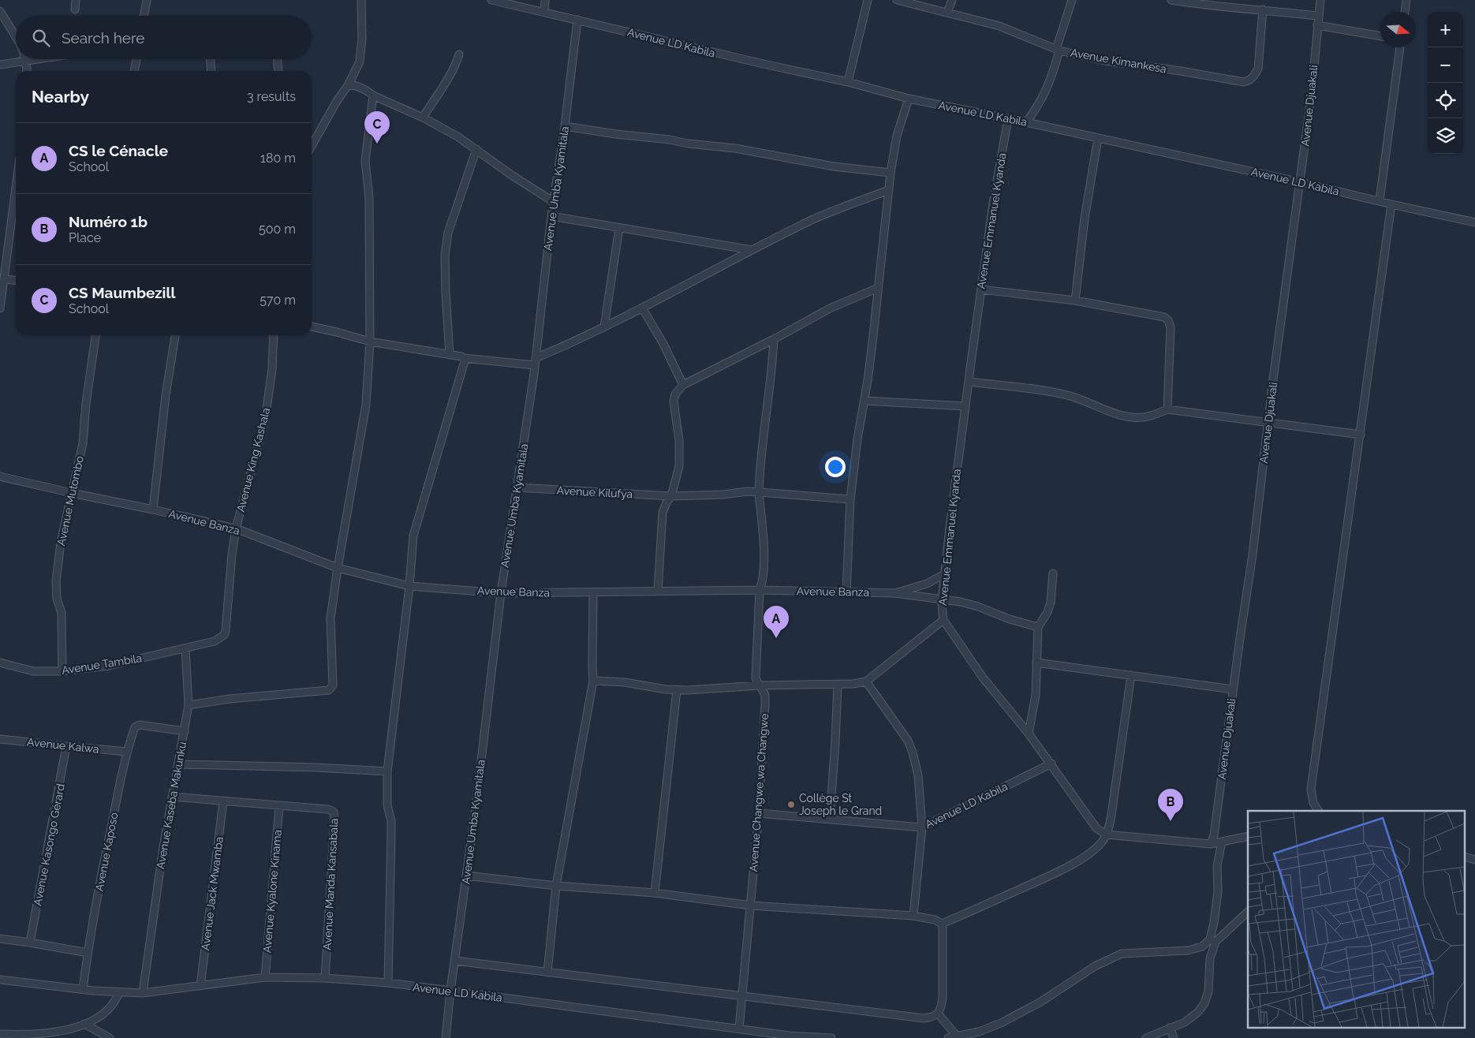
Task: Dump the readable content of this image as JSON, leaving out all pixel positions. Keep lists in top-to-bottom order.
{
  "streets": {
    "street": [
      "Avenue LD Kabila",
      "Avenue Kimankesa",
      "Avenue Djuakali",
      "Avenue Umba Kyamitala",
      "Avenue Emmanuel Kyanda",
      "Avenue King Kashala",
      "Avenue Kilufya",
      "Avenue Mutombo",
      "Avenue Banza",
      "Avenue Tambila",
      "Avenue Kalwa",
      "Avenue Changwe wa Changwe",
      "Avenue Kaseba Makunku",
      "Avenue Kasongo Gérard",
      "Avenue Kaposo",
      "Avenue Manda Kansabala",
      "Avenue Kyalone Kinama",
      "Avenue Jack Mwamba"
    ]
  },
  "crossings": [
    ["Avenue LD Kabila", "Avenue Djuakali"],
    ["Avenue LD Kabila", "Avenue Umba Kyamitala"],
    ["Avenue LD Kabila", "Avenue Emmanuel Kyanda"],
    ["Avenue LD Kabila", "Avenue Changwe wa Changwe"],
    ["Avenue LD Kabila", "Avenue Kaseba Makunku"],
    ["Avenue LD Kabila", "Avenue Kaposo"],
    ["Avenue LD Kabila", "Avenue Manda Kansabala"],
    ["Avenue LD Kabila", "Avenue Kyalone Kinama"],
    ["Avenue LD Kabila", "Avenue Jack Mwamba"],
    ["Avenue Umba Kyamitala", "Avenue Kilufya"],
    ["Avenue Umba Kyamitala", "Avenue Banza"],
    ["Avenue Emmanuel Kyanda", "Avenue Banza"],
    ["Avenue King Kashala", "Avenue Banza"],
    ["Avenue King Kashala", "Avenue Tambila"],
    ["Avenue Kilufya", "Avenue Changwe wa Changwe"],
    ["Avenue Mutombo", "Avenue Banza"],
    ["Avenue Mutombo", "Avenue Tambila"],
    ["Avenue Banza", "Avenue Changwe wa Changwe"],
    ["Avenue Tambila", "Avenue Kaseba Makunku"],
    ["Avenue Kalwa", "Avenue Kasongo Gérard"],
    ["Avenue Kalwa", "Avenue Kaposo"],
    ["Avenue Kaseba Makunku", "Avenue Kaposo"],
    ["Avenue Kaseba Makunku", "Avenue Manda Kansabala"],
    ["Avenue Manda Kansabala", "Avenue Kyalone Kinama"],
    ["Avenue Manda Kansabala", "Avenue Jack Mwamba"]
  ],
  "places": ["Collège St Joseph le Grand"],
  "north": "right",
  "page": {
    "map_buttons": ["+", "−"],
    "search": "Search here",
    "heading": ["Nearby", "3 results"],
    "pins": ["C", "A", "B"],
    "list": [
      {
        "mark": "A",
        "name": "CS le Cénacle",
        "note": "School",
        "value": "180 m"
      },
      {
        "mark": "B",
        "name": "Numéro 1b",
        "note": "Place",
        "value": "500 m"
      },
      {
        "mark": "C",
        "name": "CS Maumbezill",
        "note": "School",
        "value": "570 m"
      }
    ]
  }
}
